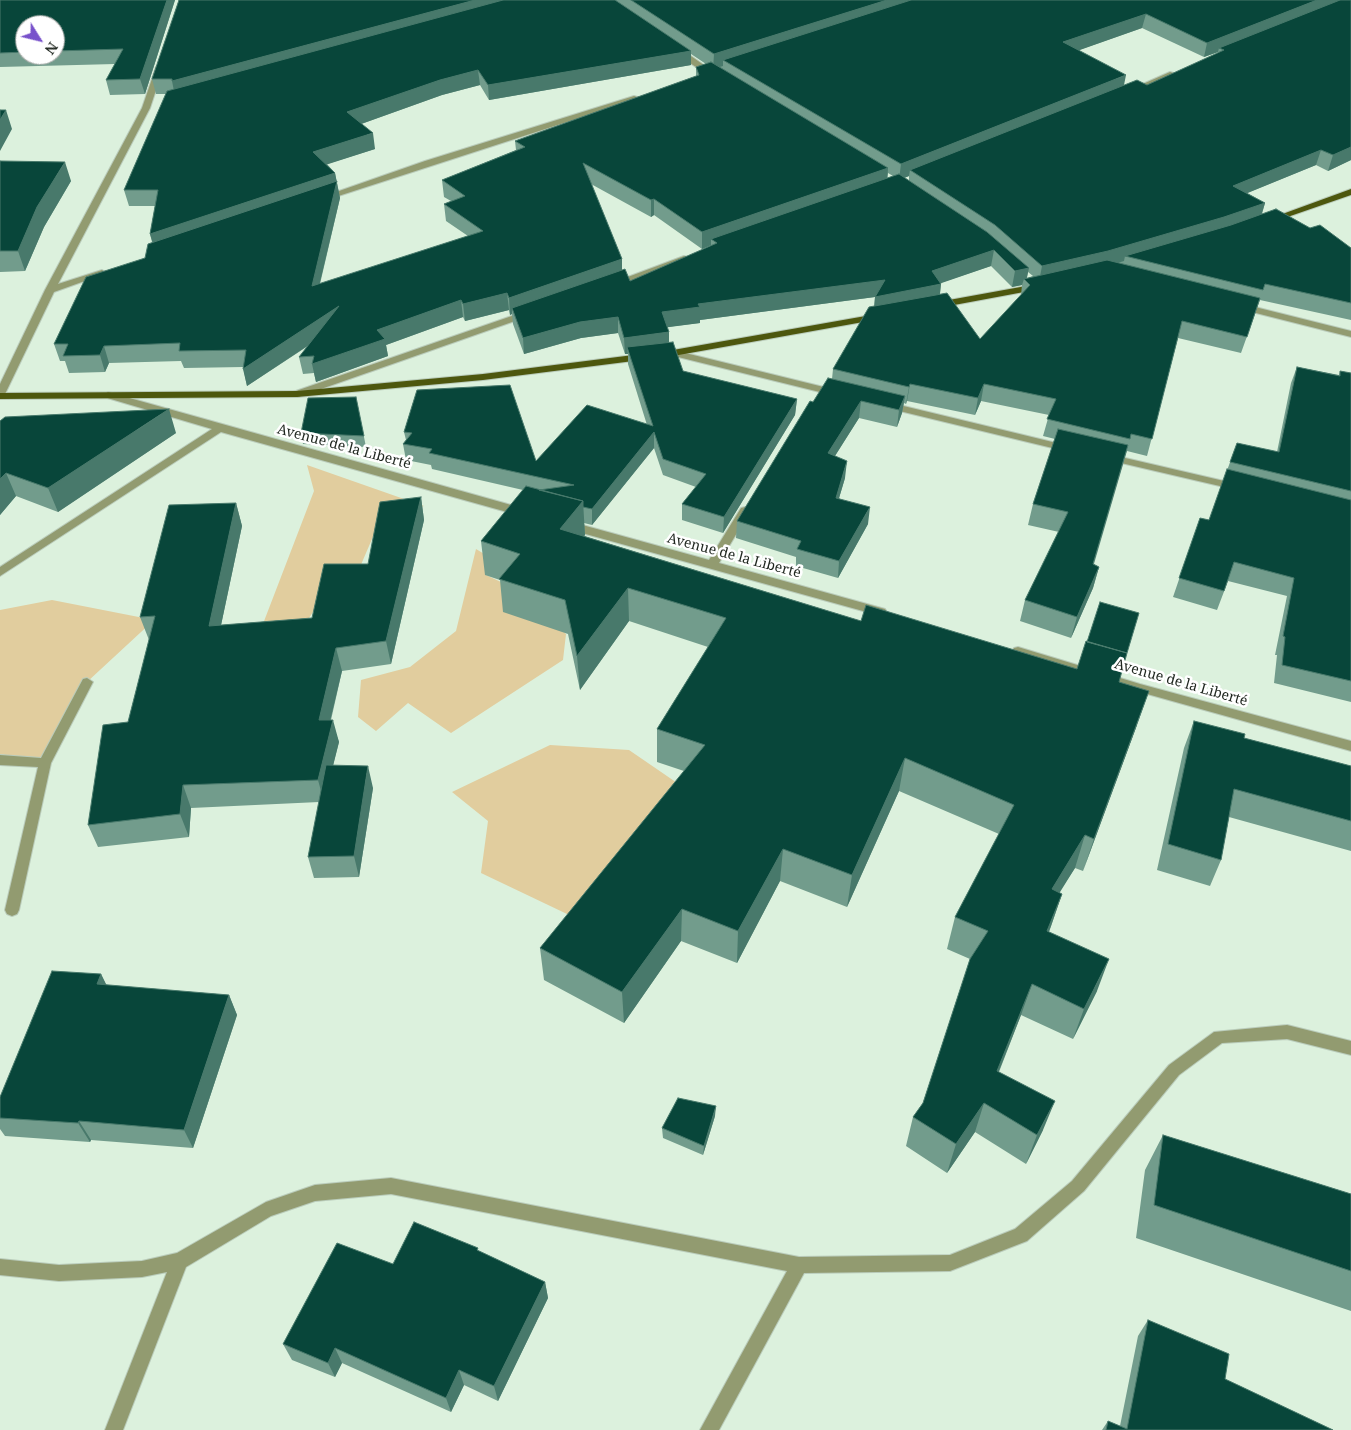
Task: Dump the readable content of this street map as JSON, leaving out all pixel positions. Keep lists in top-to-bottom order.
{
  "streets": {
    "main road": ["Avenue de la Liberté"]
  },
  "north": "bottom right"
}
